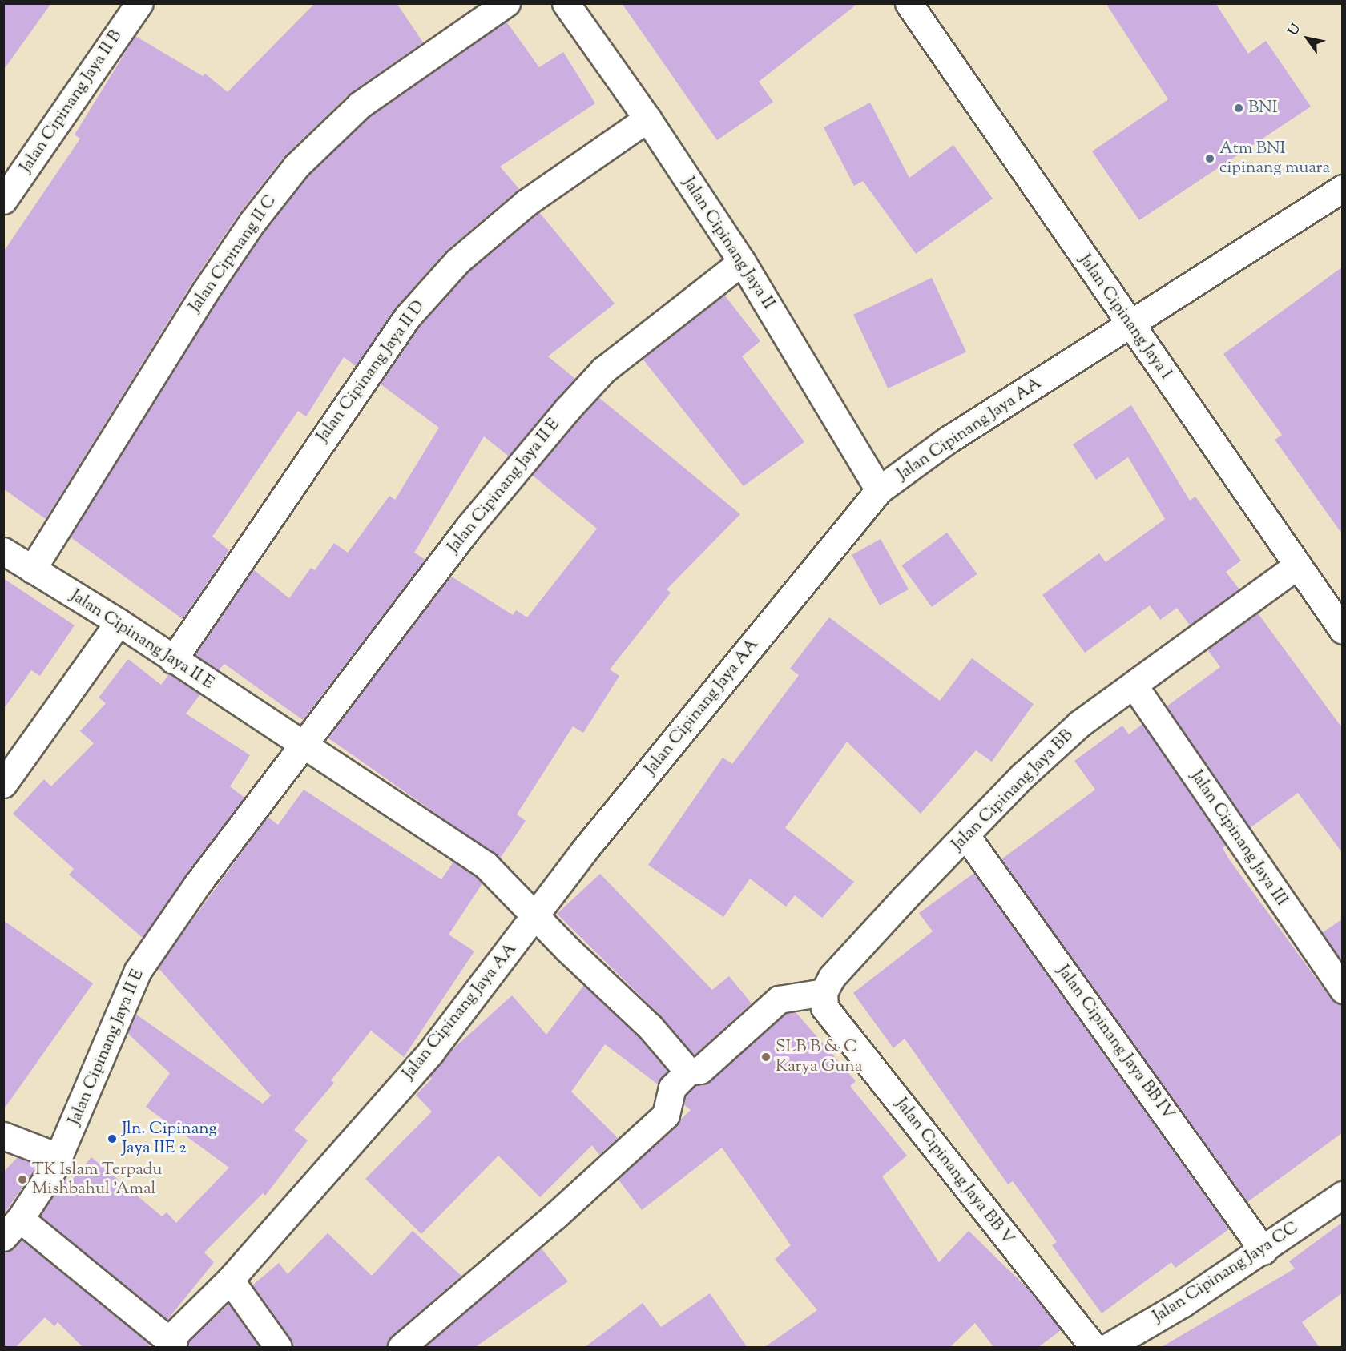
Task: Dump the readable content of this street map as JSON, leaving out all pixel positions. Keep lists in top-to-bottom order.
{
  "streets": {
    "street": [
      "Jalan Cipinang Jaya II B",
      "Jalan Cipinang Jaya II",
      "Jalan Cipinang II C",
      "Jalan Cipinang Jaya I",
      "Jalan Cipinang Jaya II D",
      "Jalan Cipinang Jaya AA",
      "Jalan Cipinang Jaya II E",
      "Jalan Cipinang Jaya BB",
      "Jalan Cipinang Jaya III",
      "Jalan Cipinang Jaya BB IV",
      "Jalan Cipinang Jaya BB V",
      "Jalan Cipinang Jaya CC"
    ]
  },
  "crossings": [
    ["Jalan Cipinang Jaya II", "Jalan Cipinang Jaya II D"],
    ["Jalan Cipinang Jaya II", "Jalan Cipinang Jaya AA"],
    ["Jalan Cipinang Jaya II", "Jalan Cipinang Jaya II E"],
    ["Jalan Cipinang II C", "Jalan Cipinang Jaya II E"],
    ["Jalan Cipinang Jaya I", "Jalan Cipinang Jaya AA"],
    ["Jalan Cipinang Jaya I", "Jalan Cipinang Jaya BB"],
    ["Jalan Cipinang Jaya II D", "Jalan Cipinang Jaya II E"],
    ["Jalan Cipinang Jaya AA", "Jalan Cipinang Jaya II E"],
    ["Jalan Cipinang Jaya BB", "Jalan Cipinang Jaya III"],
    ["Jalan Cipinang Jaya BB", "Jalan Cipinang Jaya BB IV"],
    ["Jalan Cipinang Jaya BB", "Jalan Cipinang Jaya BB V"],
    ["Jalan Cipinang Jaya BB IV", "Jalan Cipinang Jaya CC"]
  ],
  "places": [
    "BNI",
    "Atm BNI cipinang muara",
    "SLB B & C Karya Guna",
    "Jln. Cipinang Jaya IIE 2",
    "TK Islam Terpadu Mishbahul 'Amal"
  ],
  "north": "top left"
}
